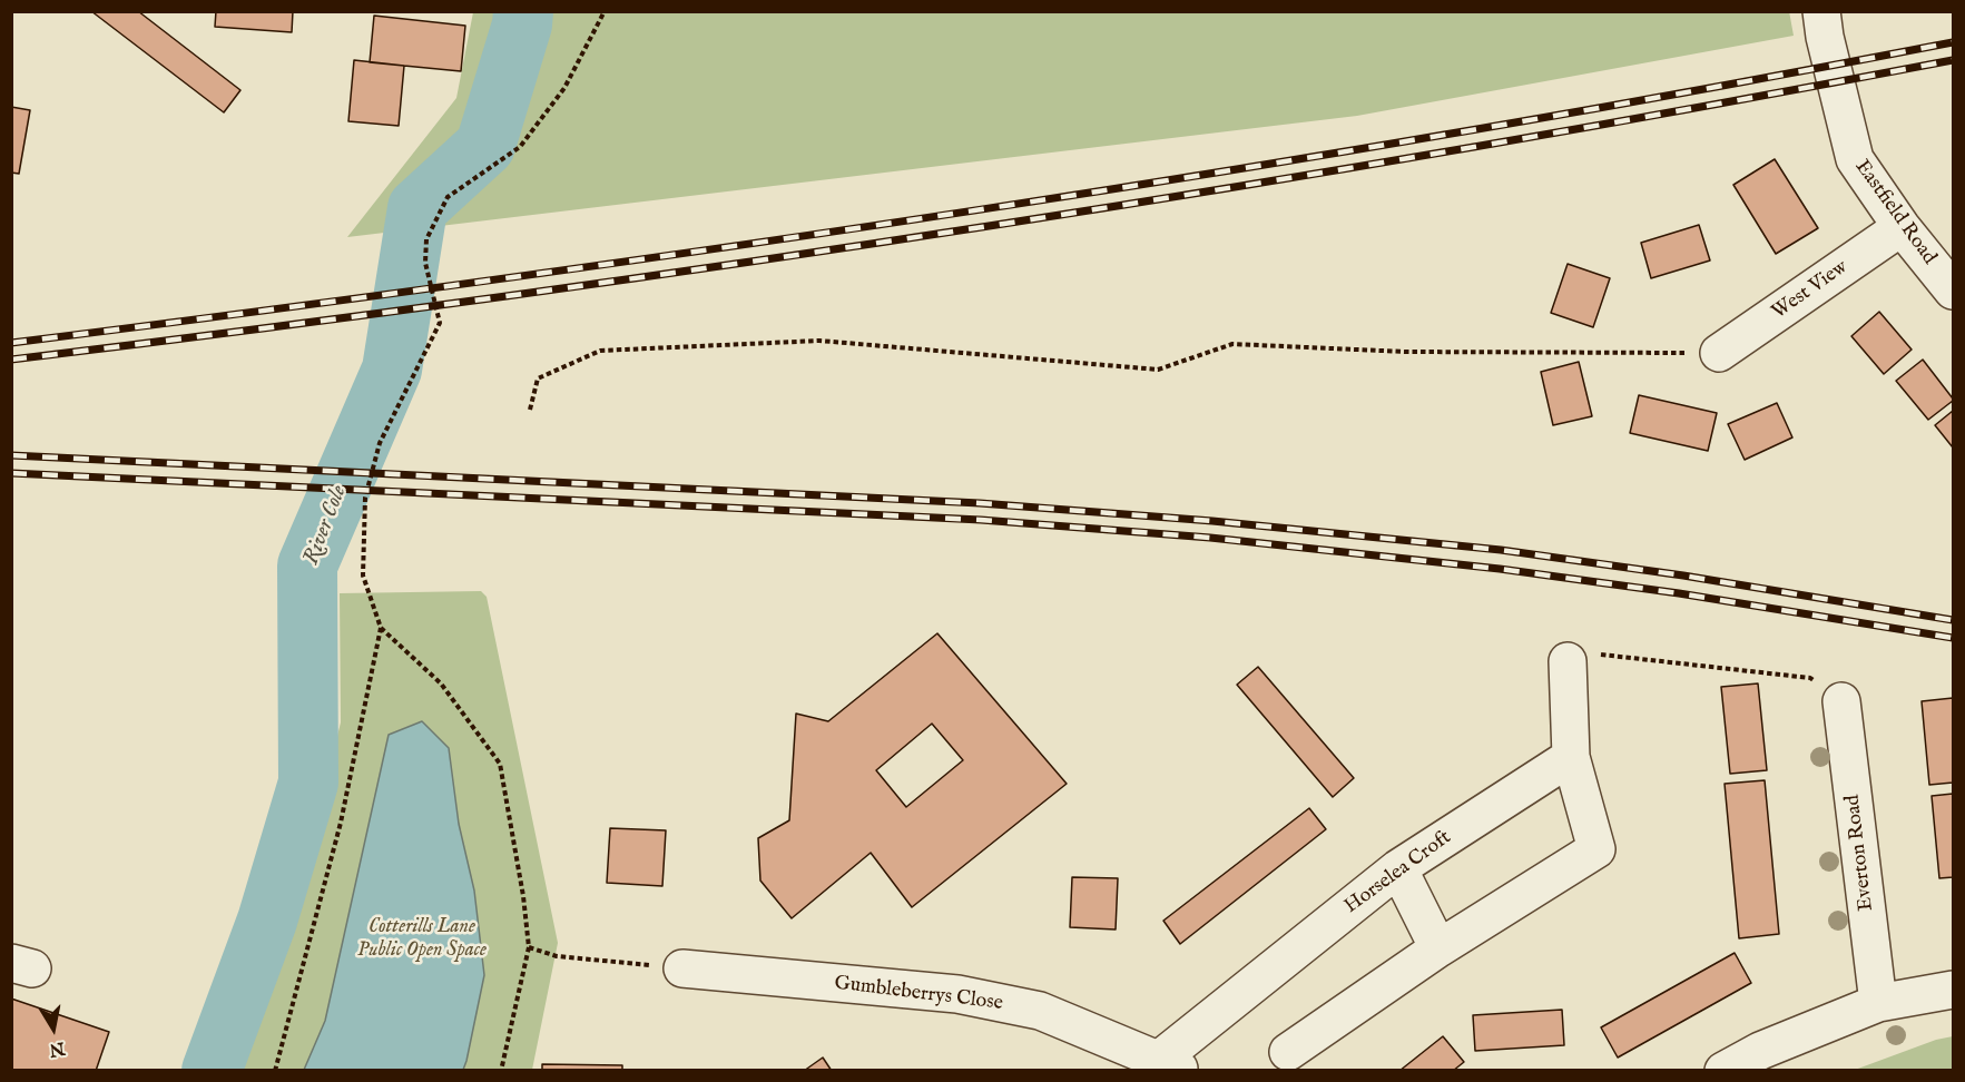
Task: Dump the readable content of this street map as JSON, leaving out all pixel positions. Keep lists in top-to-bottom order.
{
  "streets": {
    "street": [
      "Eastfield Road",
      "West View",
      "Everton Road",
      "Horselea Croft",
      "Gumbleberrys Close"
    ]
  },
  "crossings": [
    ["Eastfield Road", "West View"],
    ["Horselea Croft", "Gumbleberrys Close"]
  ],
  "water": ["River Cole"],
  "parks": ["Cotterills Lane Public Open Space"],
  "north": "bottom"
}
